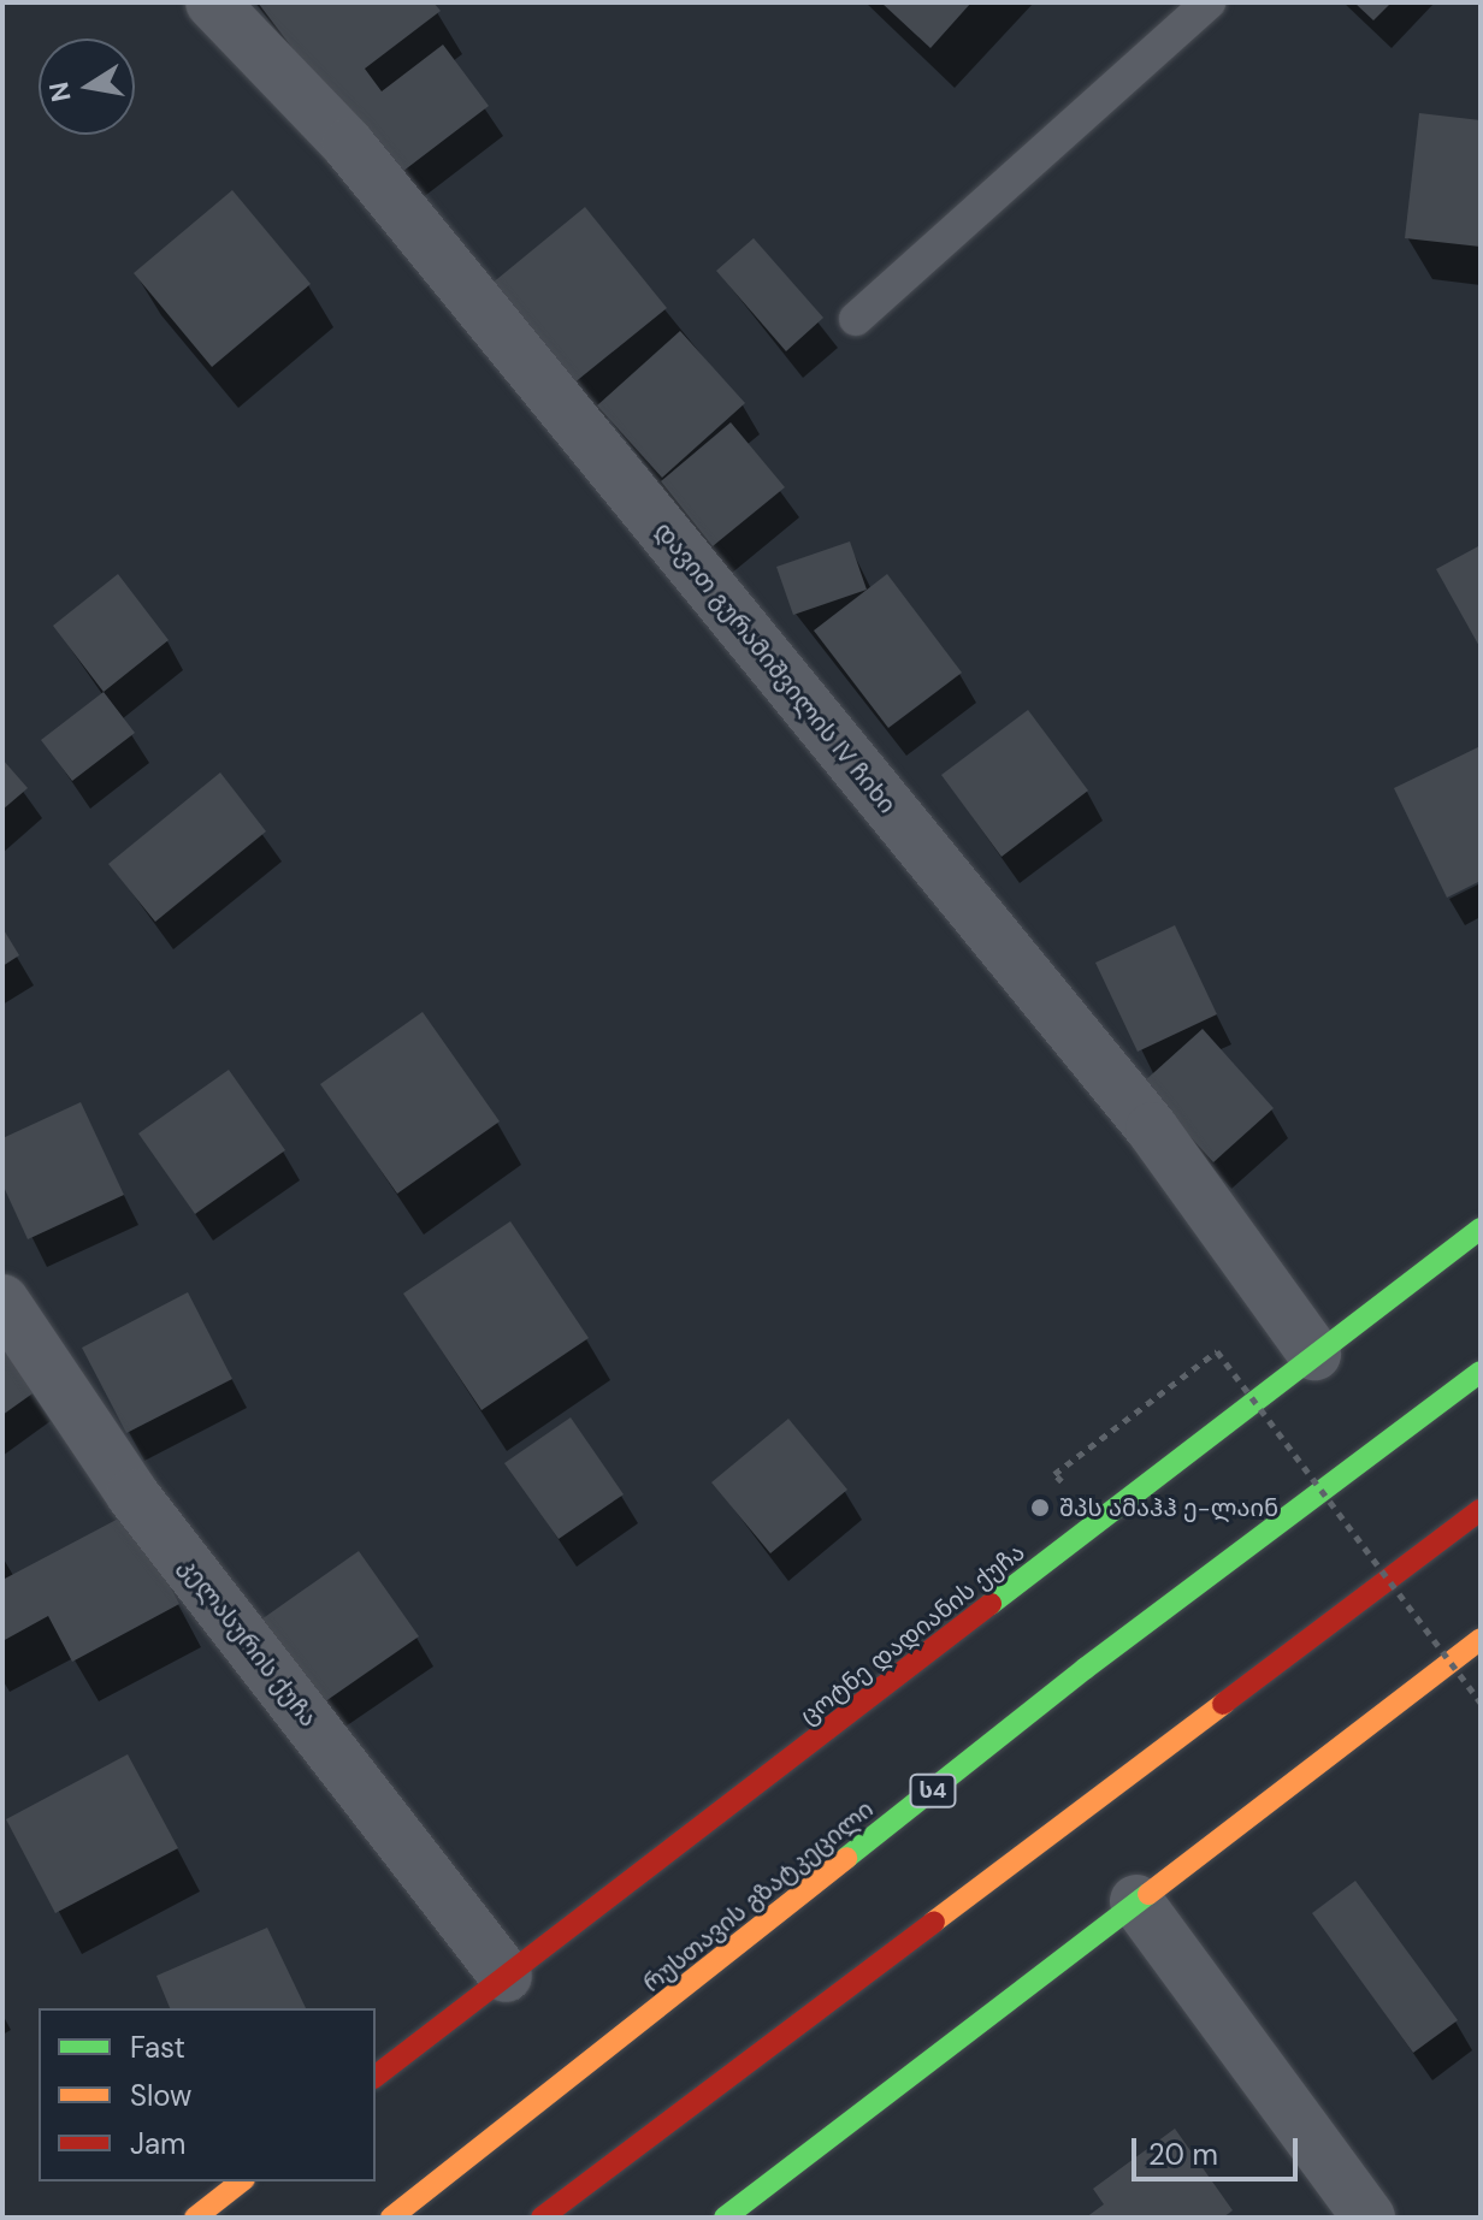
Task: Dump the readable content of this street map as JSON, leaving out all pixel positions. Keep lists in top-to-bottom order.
{
  "streets": {
    "main road": ["ცოტნე დადიანის ქუჩა", "ს4", "რუსთავის გზატკეცილი"],
    "street": ["დავით გურამიშვილის IV ჩიხი", "კელასურის ქუჩა"]
  },
  "crossings": [
    ["დავით გურამიშვილის IV ჩიხი", "ცოტნე დადიანის ქუჩა"],
    ["ცოტნე დადიანის ქუჩა", "კელასურის ქუჩა"]
  ],
  "places": ["შპს ამაჰჰ ე-ლაინ"],
  "legend": ["Fast", "Slow", "Jam"],
  "scale_bar": "20 m",
  "north": "left"
}
